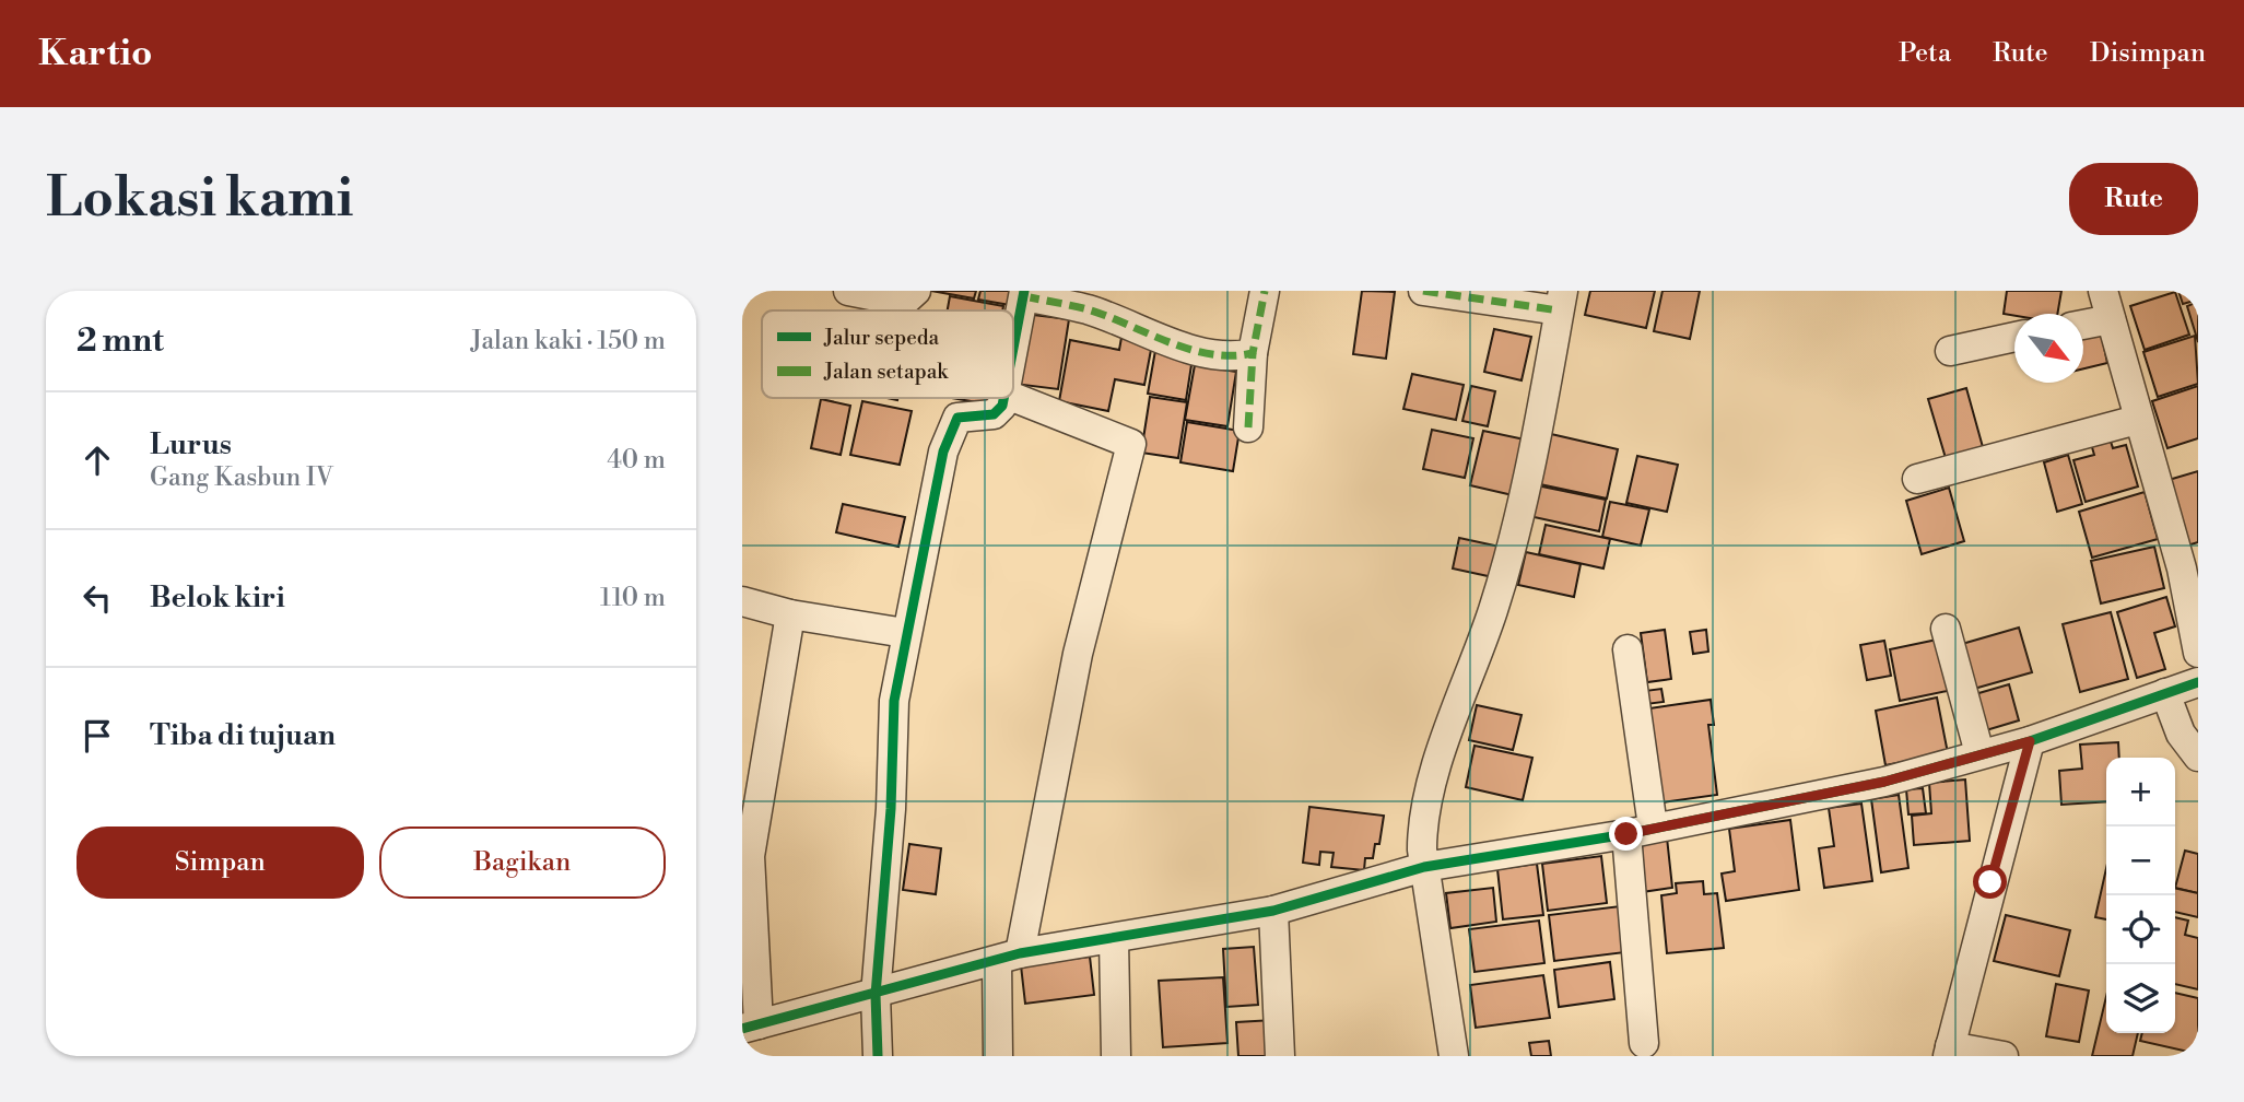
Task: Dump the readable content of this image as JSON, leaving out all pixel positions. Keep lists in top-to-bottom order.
{
  "legend": ["Jalur sepeda", "Jalan setapak"],
  "north": "bottom right",
  "page": {
    "header": "Kartio",
    "nav": ["Peta", "Rute", "Disimpan"],
    "buttons": [
      "Rute",
      ["Simpan", "Bagikan"]
    ],
    "title": "Lokasi kami",
    "heading": ["2 mnt", "Jalan kaki · 150 m"],
    "list": [
      ["Lurus", "Gang Kasbun IV", "40 m"],
      ["Belok kiri", "110 m"],
      "Tiba di tujuan"
    ],
    "map_buttons": ["+", "−"]
  }
}
